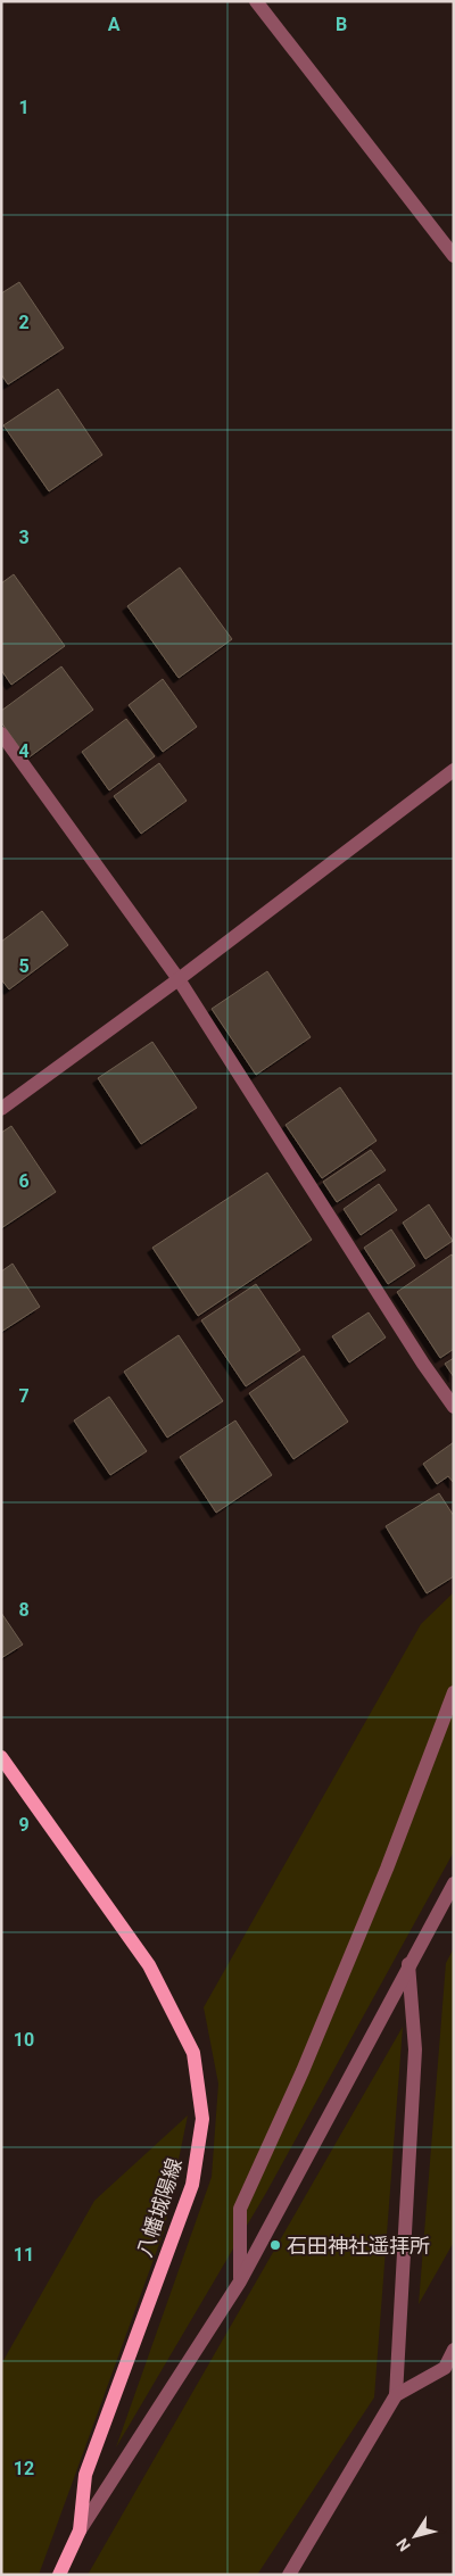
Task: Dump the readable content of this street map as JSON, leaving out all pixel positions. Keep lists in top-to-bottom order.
{
  "streets": {
    "main road": ["八幡城陽線"]
  },
  "places": ["石田神社遥拝所"],
  "north": "bottom left",
  "grid": {
    "columns": ["A", "B"],
    "rows": [
      "1",
      "2",
      "3",
      "4",
      "5",
      "6",
      "7",
      "8",
      "9",
      "10",
      "11",
      "12"
    ]
  }
}
